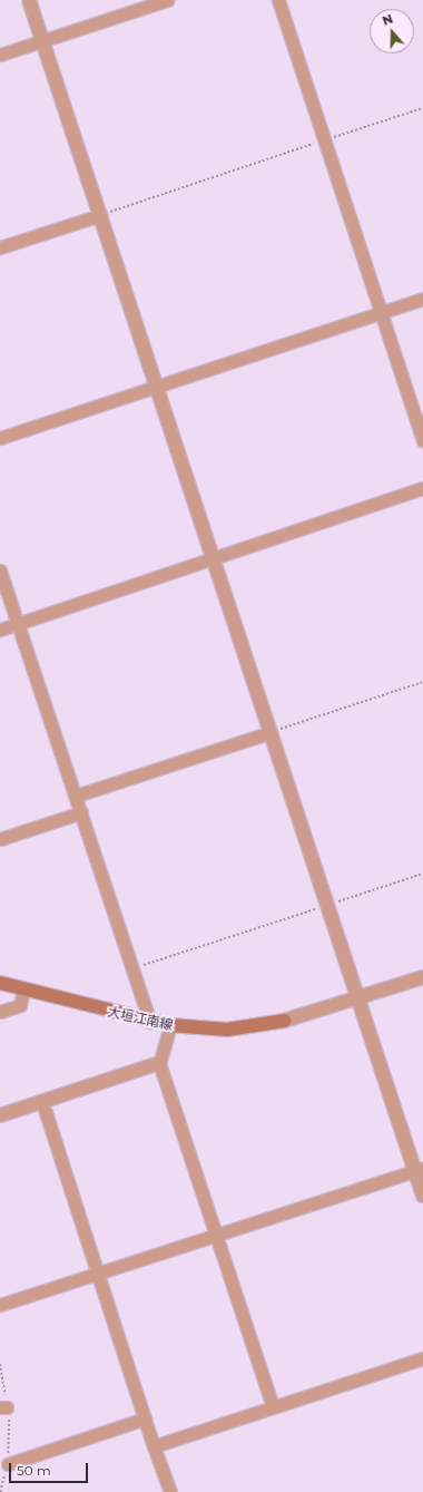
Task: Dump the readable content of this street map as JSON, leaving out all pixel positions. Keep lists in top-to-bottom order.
{
  "streets": {
    "main road": ["大垣江南線"]
  },
  "scale_bar": "50 m",
  "north": "top"
}
